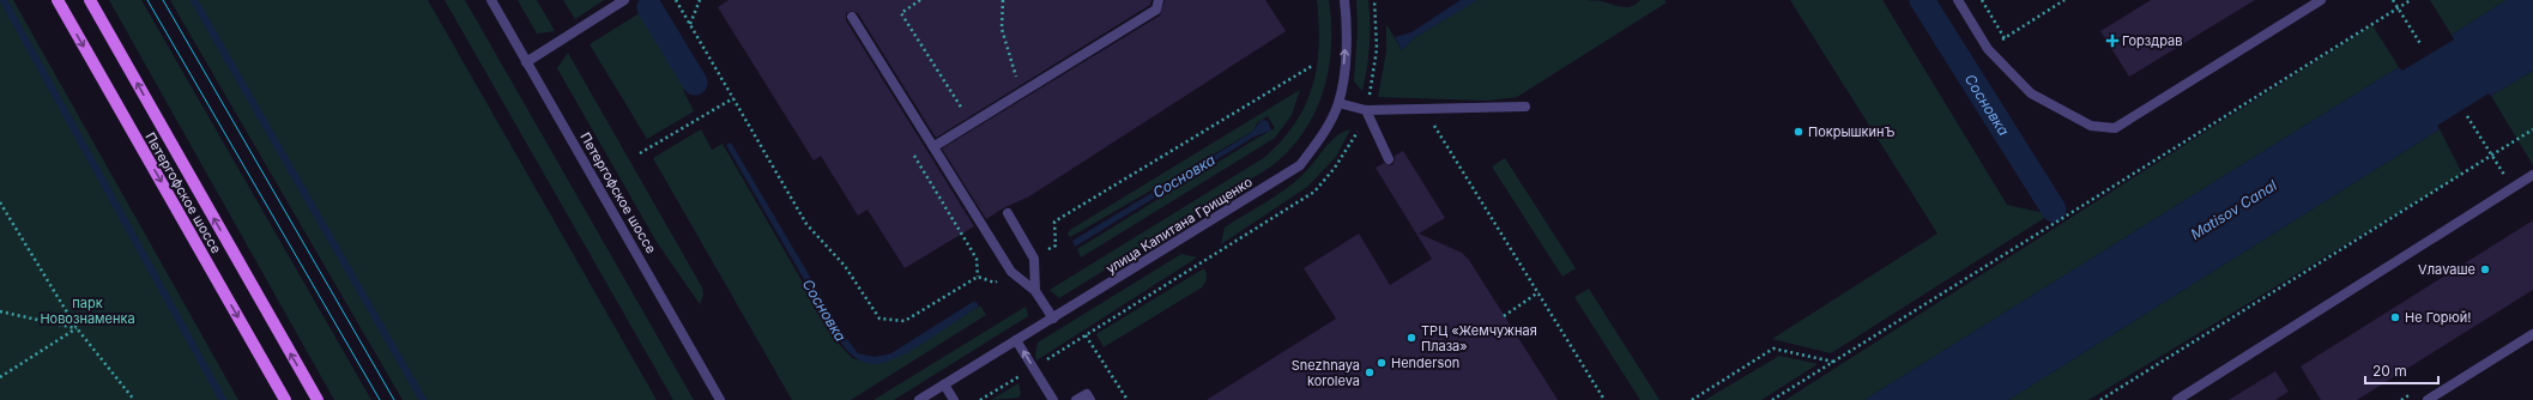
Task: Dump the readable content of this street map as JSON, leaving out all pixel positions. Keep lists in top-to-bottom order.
{
  "streets": {
    "main road": ["Петергофское шоссе"],
    "street": ["улица Капитана Грищенко"]
  },
  "water": ["Сосновка", "Matisov Canal"],
  "parks": ["парк Новознаменка"],
  "places": {
    "health": ["Горздрав"],
    "other": [
      "ПокрышкинЪ",
      "Vлаvаше",
      "Не Горюй!",
      "ТРЦ «Жемчужная Плаза»",
      "Henderson",
      "Snezhnaya koroleva"
    ]
  },
  "scale_bar": "20 m"
}
